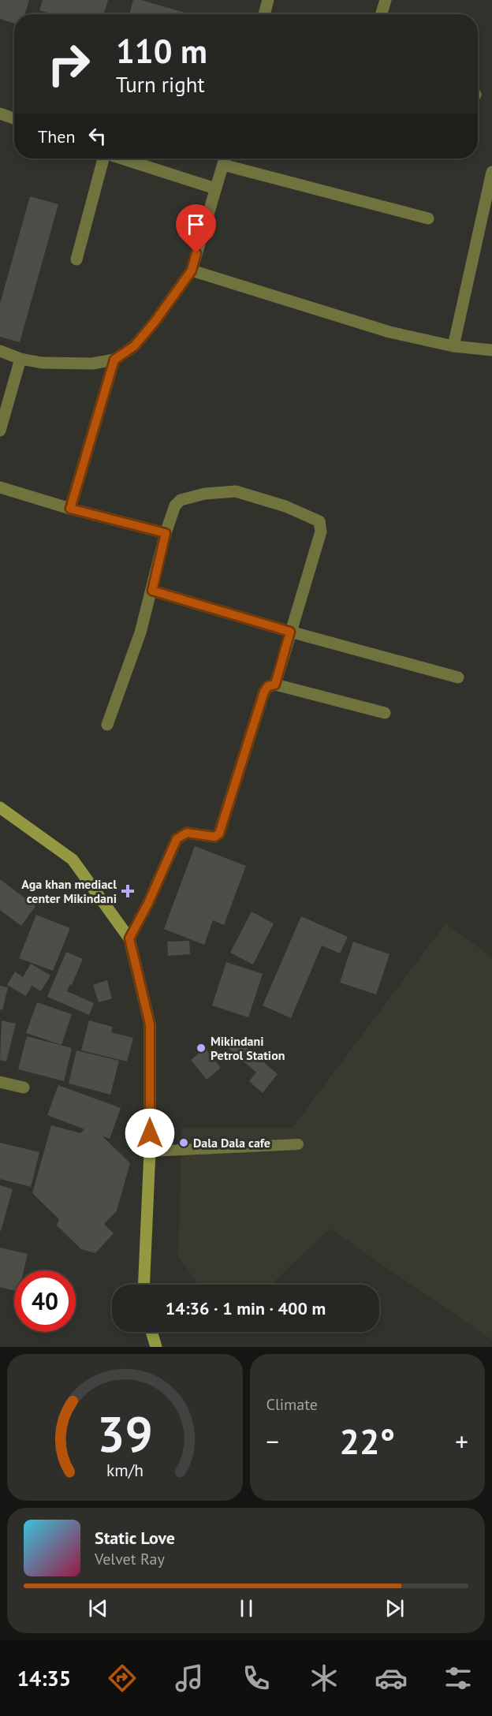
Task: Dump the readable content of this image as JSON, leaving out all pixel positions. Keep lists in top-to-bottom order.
{
  "places": {
    "health": ["Aga khan mediacl center Mikindani"],
    "other": ["Mikindani Petrol Station", "Dala Dala cafe"]
  },
  "page": {
    "turn": ["110 m", "Turn right"],
    "then": "Then",
    "limit": "40",
    "trip": "14:36 · 1 min · 400 m",
    "tile": "Climate",
    "heat": ["−", "22°", "+"],
    "song": ["Static Love", "Velvet Ray"],
    "tabs": "14:35",
    "gauge": ["39", "km/h"]
  }
}
